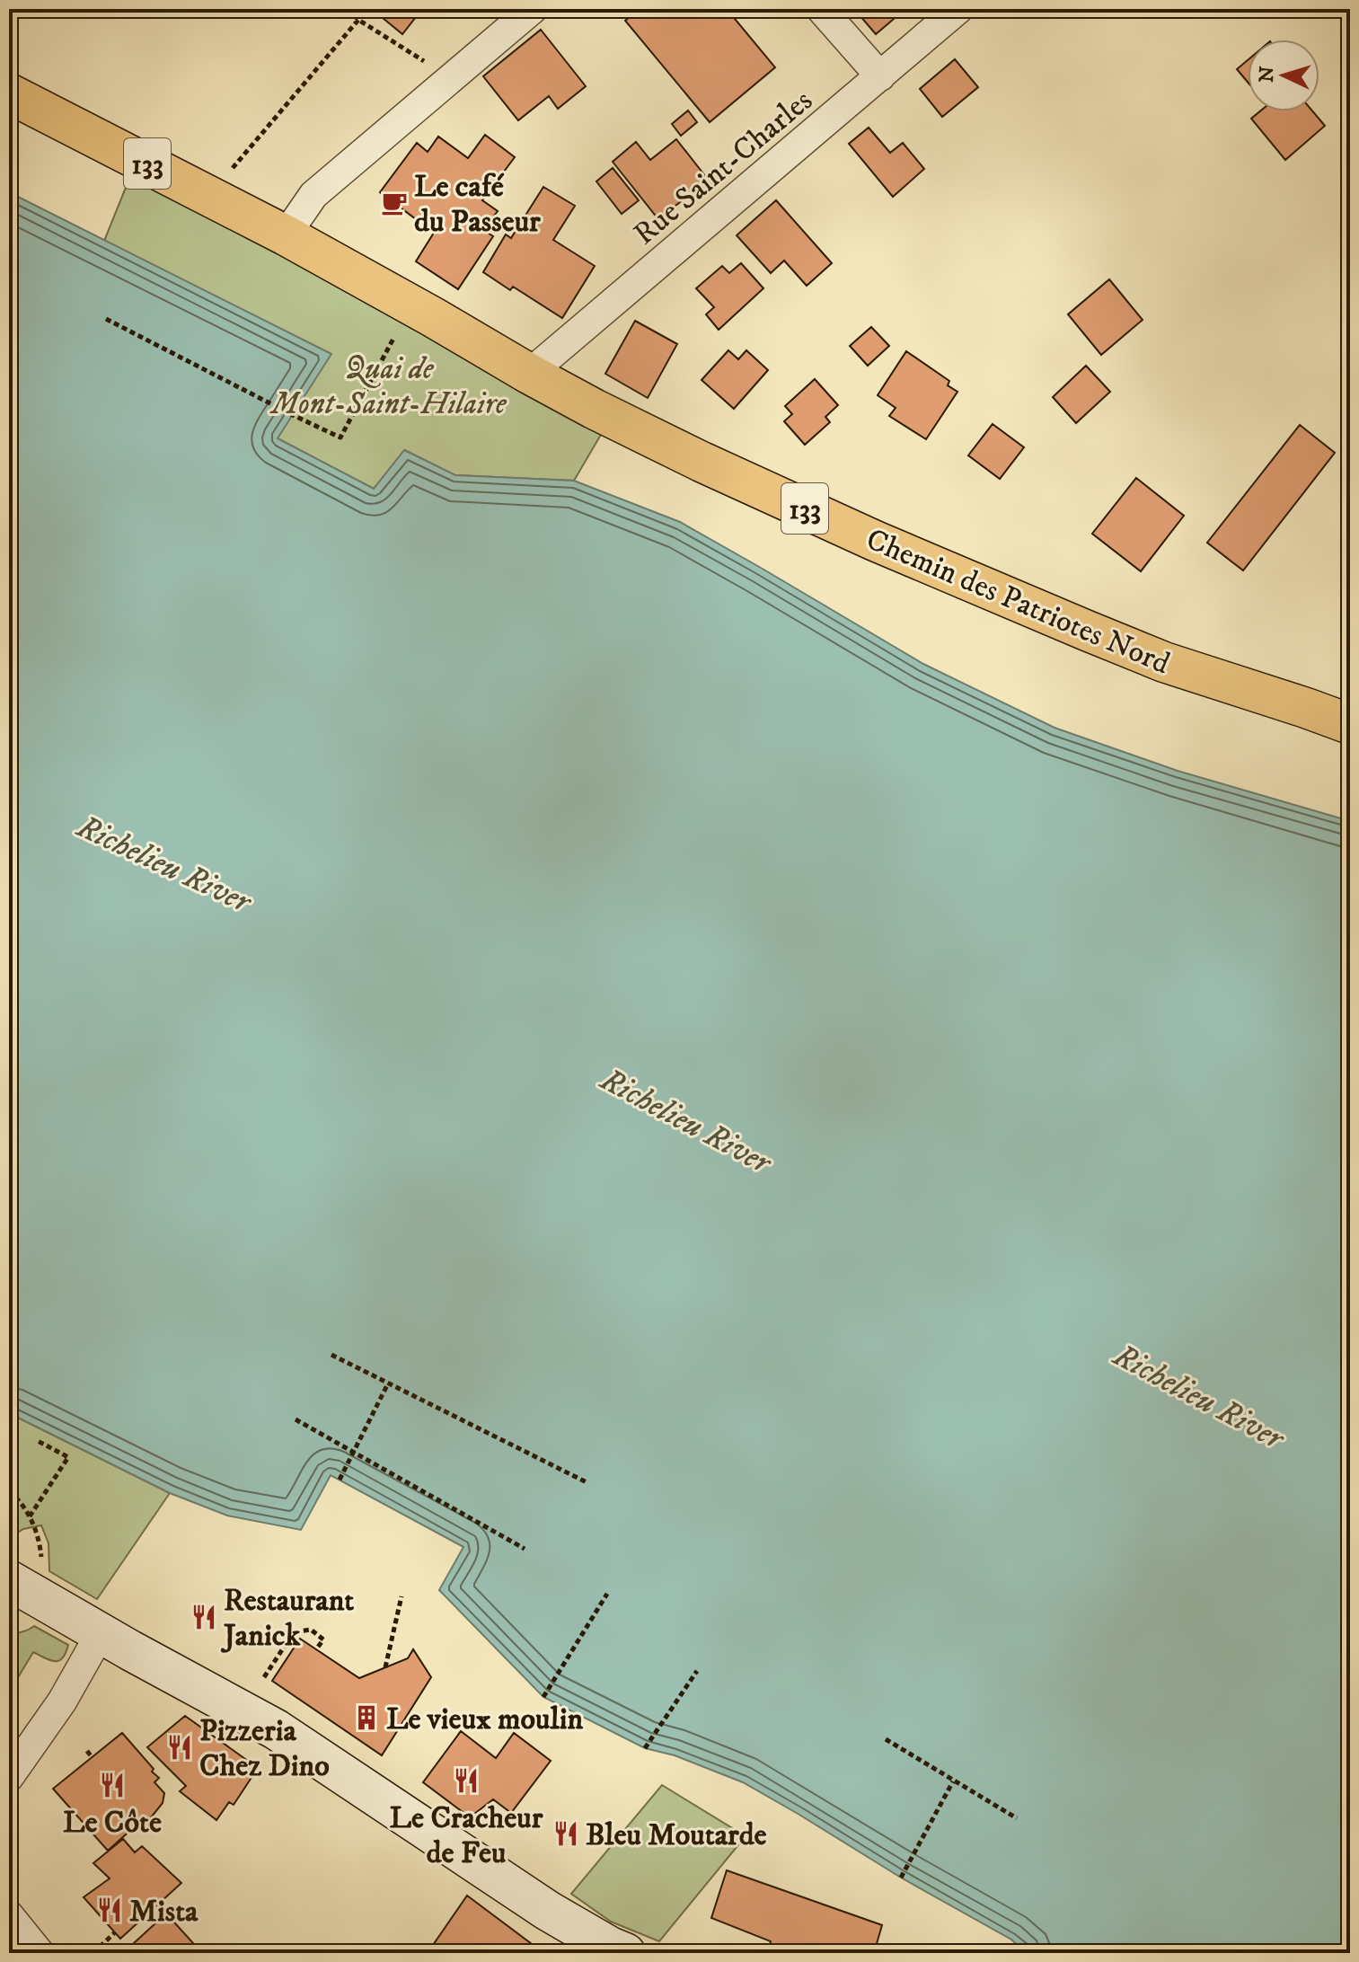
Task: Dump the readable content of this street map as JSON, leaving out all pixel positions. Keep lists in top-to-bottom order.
{
  "streets": {
    "main road": ["133", "Chemin des Patriotes Nord"],
    "street": ["Rue Saint-Charles"]
  },
  "crossings": [
    ["Rue Saint-Charles", "Chemin des Patriotes Nord"]
  ],
  "water": ["Richelieu River"],
  "parks": ["Quai de Mont-Saint-Hilaire"],
  "places": {
    "cafe": ["Le café du Passeur"],
    "restaurant": [
      "Restaurant Janick",
      "Pizzeria Chez Dino",
      "Le Cracheur de Feu",
      "Le Côte",
      "Bleu Moutarde",
      "Mista"
    ],
    "building": ["Le vieux moulin"]
  },
  "north": "left"
}
